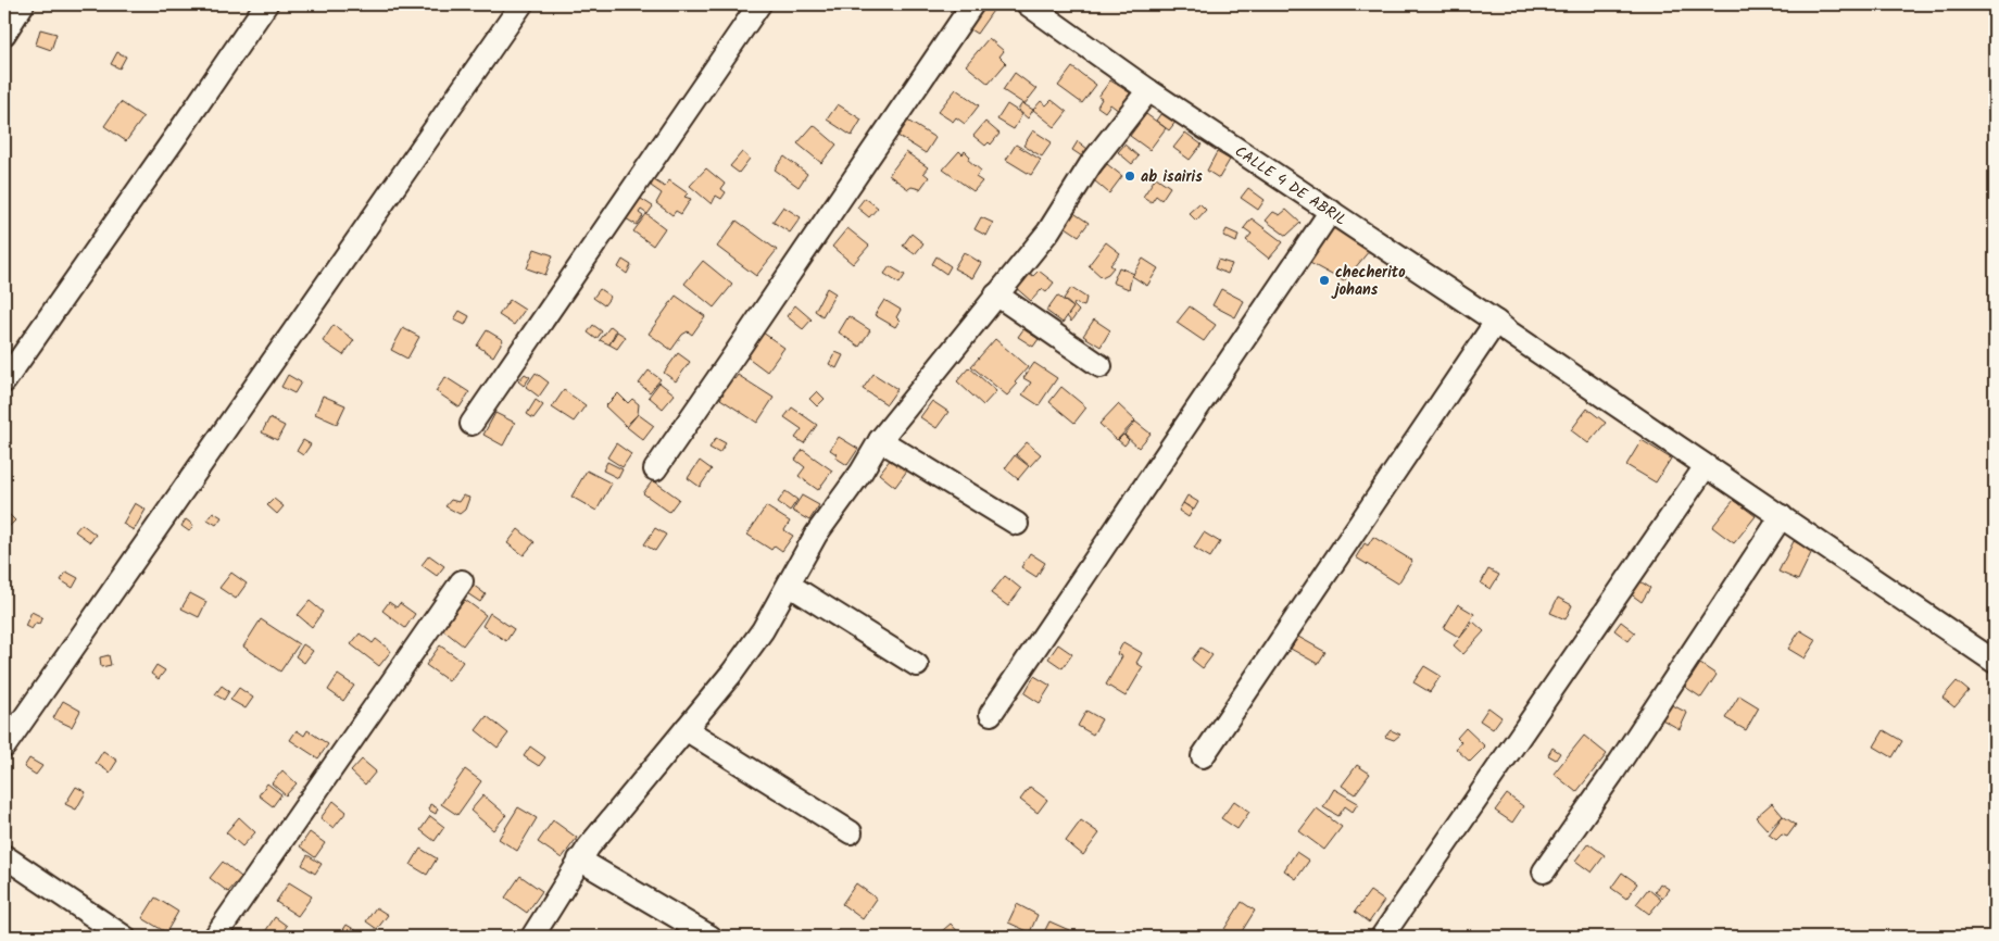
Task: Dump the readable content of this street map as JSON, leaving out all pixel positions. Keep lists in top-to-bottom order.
{
  "streets": {
    "street": ["CALLE 4 DE ABRIL"]
  },
  "places": ["ab isairis", "checherito johans"]
}
